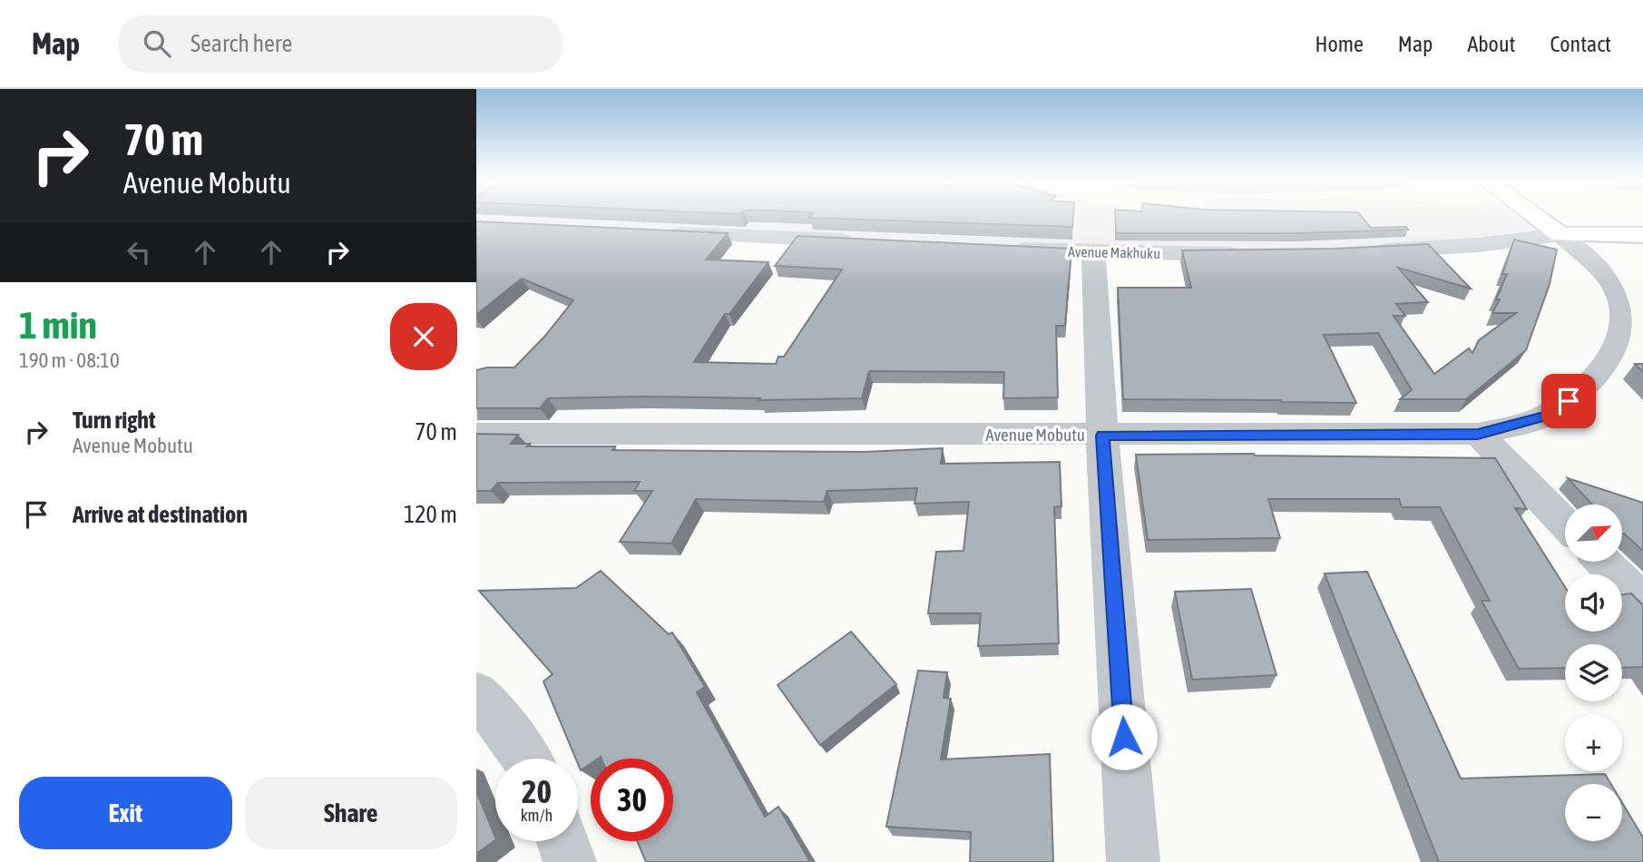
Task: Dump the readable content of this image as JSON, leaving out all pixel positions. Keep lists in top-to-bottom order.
{
  "streets": {
    "street": ["Avenue Makhuku", "Avenue Mobutu"]
  },
  "north": "top right",
  "page": {
    "header": "Map",
    "search": "Search here",
    "nav": [
      "Home",
      "Map",
      "About",
      "Contact"
    ],
    "turn": ["70 m", "Avenue Mobutu"],
    "heading": ["1 min", "190 m · 08:10"],
    "list": [
      {
        "name": "Turn right",
        "note": "Avenue Mobutu",
        "value": "70 m"
      },
      {
        "name": "Arrive at destination",
        "value": "120 m"
      }
    ],
    "map_buttons": ["+", "−"],
    "speed": "20 km/h",
    "limit": "30",
    "buttons": ["Exit", "Share"]
  }
}
